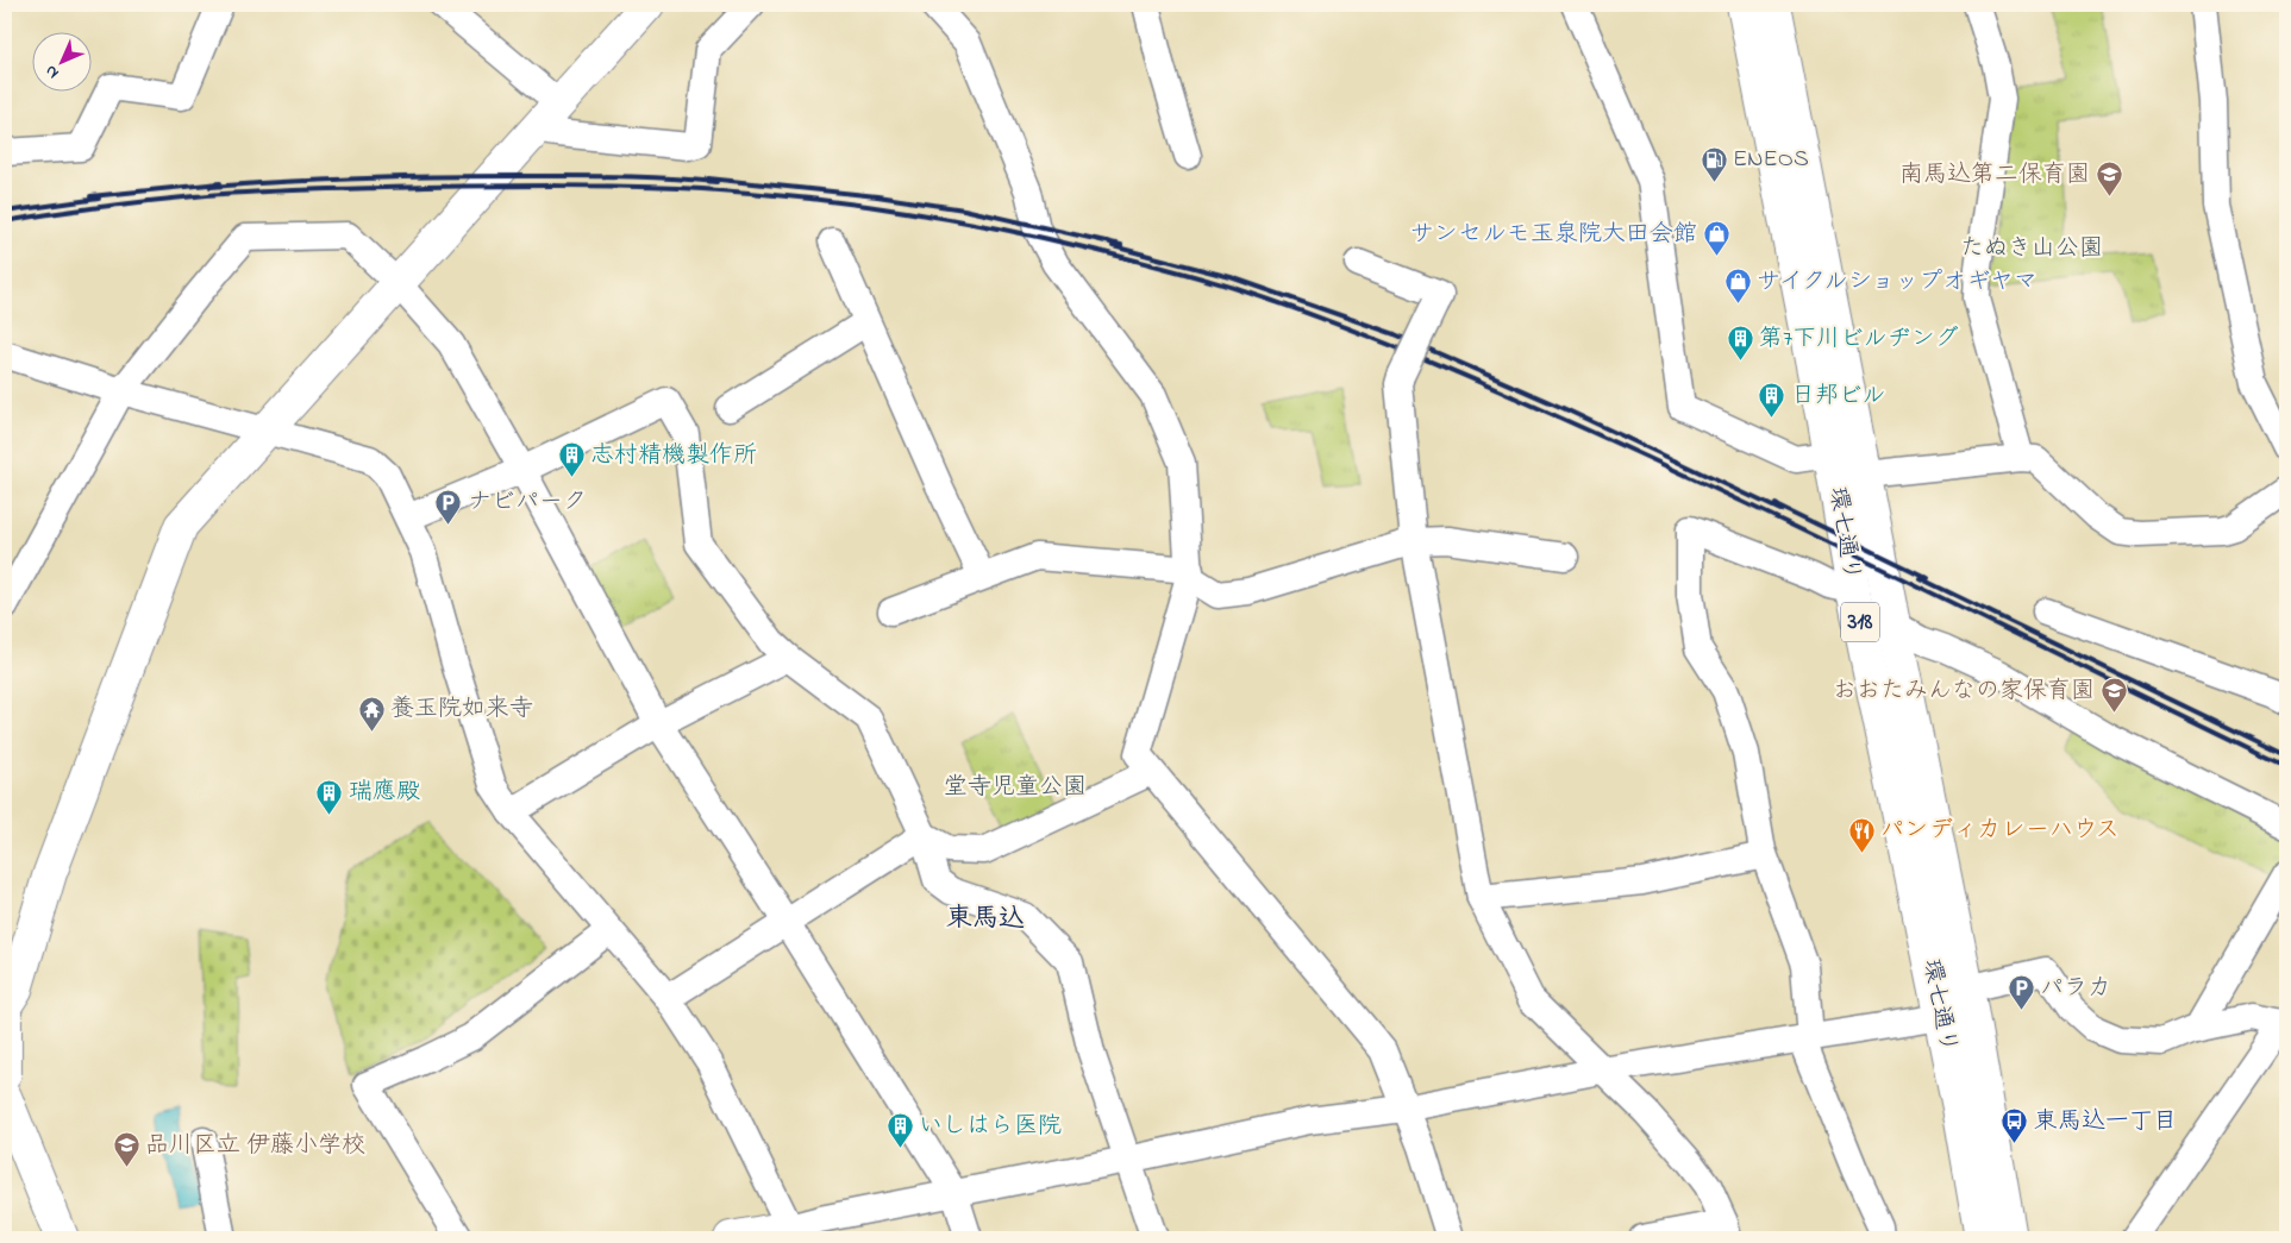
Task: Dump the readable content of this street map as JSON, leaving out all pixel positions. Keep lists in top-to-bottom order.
{
  "streets": {
    "main road": ["環七通り", "318"]
  },
  "districts": ["東馬込"],
  "parks": ["たぬき山公園", "堂寺児童公園"],
  "places": {
    "fuel station": ["ENEOS"],
    "school or university": ["南馬込第二保育園", "おおたみんなの家保育園", "品川区立 伊藤小学校"],
    "shop": ["サンセルモ玉泉院大田会館", "サイクルショップオギヤマ"],
    "building": [
      "第7下川ビルヂング",
      "日邦ビル",
      "志村精機製作所",
      "瑞應殿",
      "いしはら医院"
    ],
    "parking": ["ナビパーク", "パラカ"],
    "temple": ["養玉院如来寺"],
    "restaurant": ["パンディカレーハウス"],
    "bus stop": ["東馬込一丁目"]
  },
  "north": "bottom left"
}
